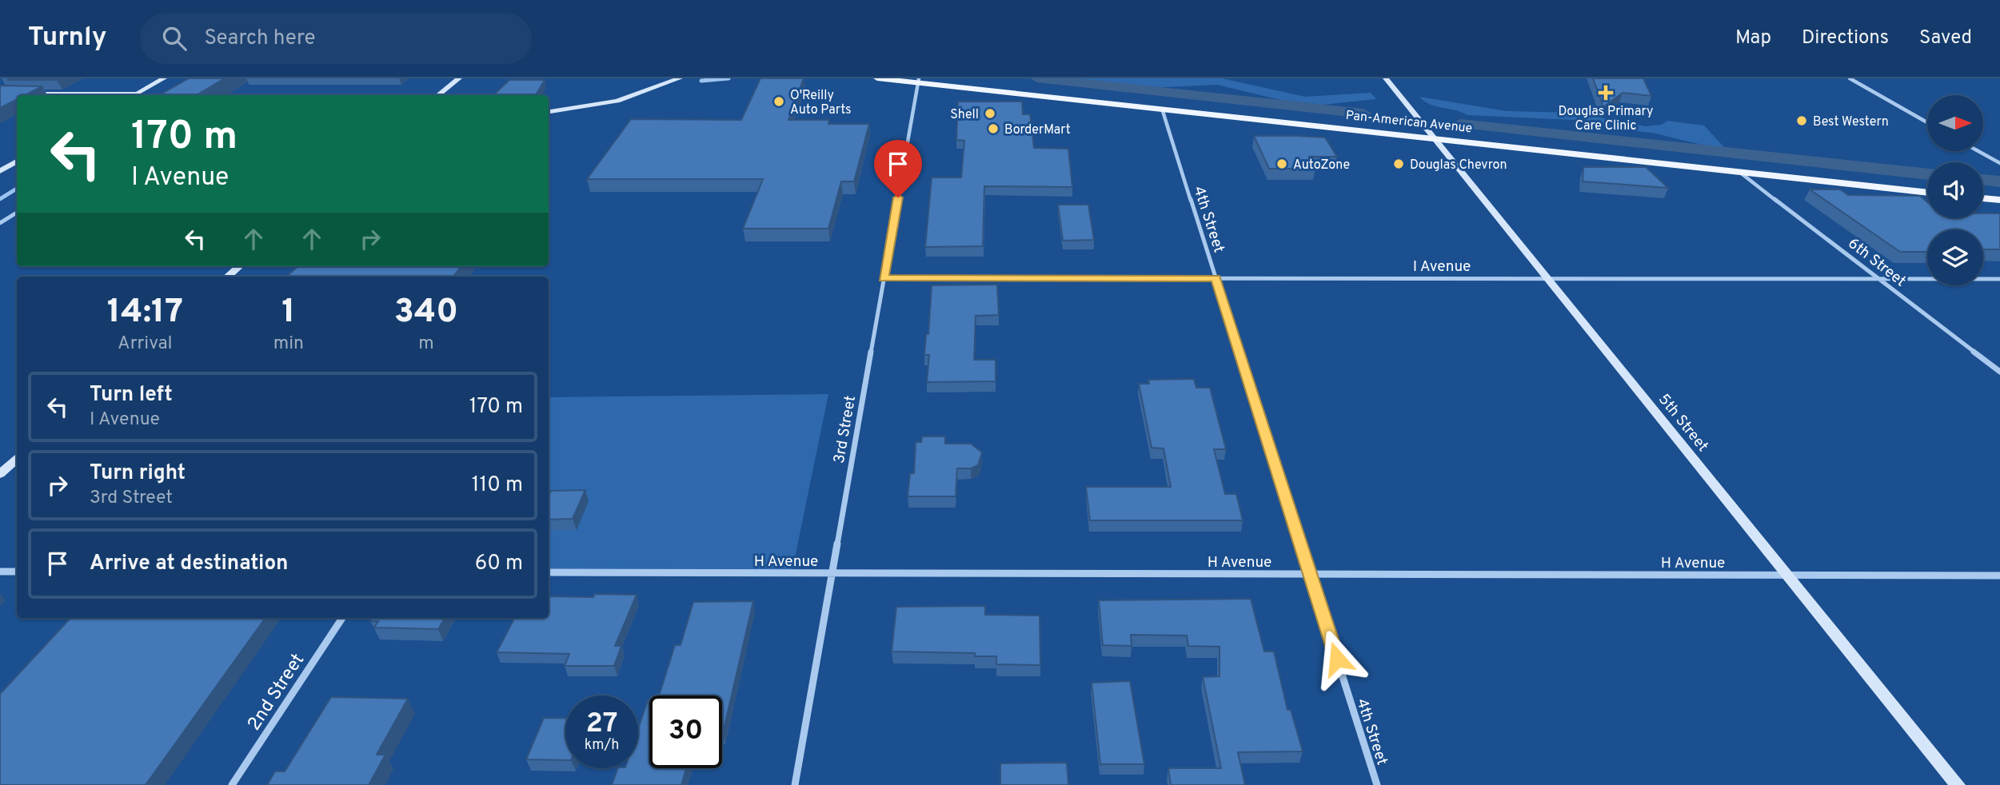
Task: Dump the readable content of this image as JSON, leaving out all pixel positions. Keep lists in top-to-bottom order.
{
  "streets": {
    "main road": ["Pan-American Avenue"],
    "street": [
      "4th Street",
      "6th Street",
      "I Avenue",
      "5th Street",
      "3rd Street",
      "H Avenue",
      "2nd Street"
    ]
  },
  "crossings": [
    ["Pan-American Avenue", "4th Street"],
    ["Pan-American Avenue", "6th Street"],
    ["Pan-American Avenue", "5th Street"],
    ["Pan-American Avenue", "3rd Street"],
    ["4th Street", "I Avenue"],
    ["4th Street", "H Avenue"],
    ["6th Street", "I Avenue"],
    ["I Avenue", "5th Street"],
    ["I Avenue", "3rd Street"],
    ["5th Street", "H Avenue"],
    ["3rd Street", "H Avenue"]
  ],
  "places": {
    "health": ["Douglas Primary Care Clinic"],
    "other": [
      "O'Reilly Auto Parts",
      "Shell",
      "Best Western",
      "BorderMart",
      "AutoZone",
      "Douglas Chevron"
    ]
  },
  "north": "right",
  "page": {
    "header": "Turnly",
    "search": "Search here",
    "nav": ["Map", "Directions", "Saved"],
    "turn": ["170 m", "I Avenue"],
    "eta": [
      "14:17",
      "Arrival",
      "1",
      "min",
      "340",
      "m"
    ],
    "list": [
      {
        "name": "Turn left",
        "note": "I Avenue",
        "value": "170 m"
      },
      {
        "name": "Turn right",
        "note": "3rd Street",
        "value": "110 m"
      },
      {
        "name": "Arrive at destination",
        "value": "60 m"
      }
    ],
    "speed": "27 km/h",
    "limit": "30"
  }
}
